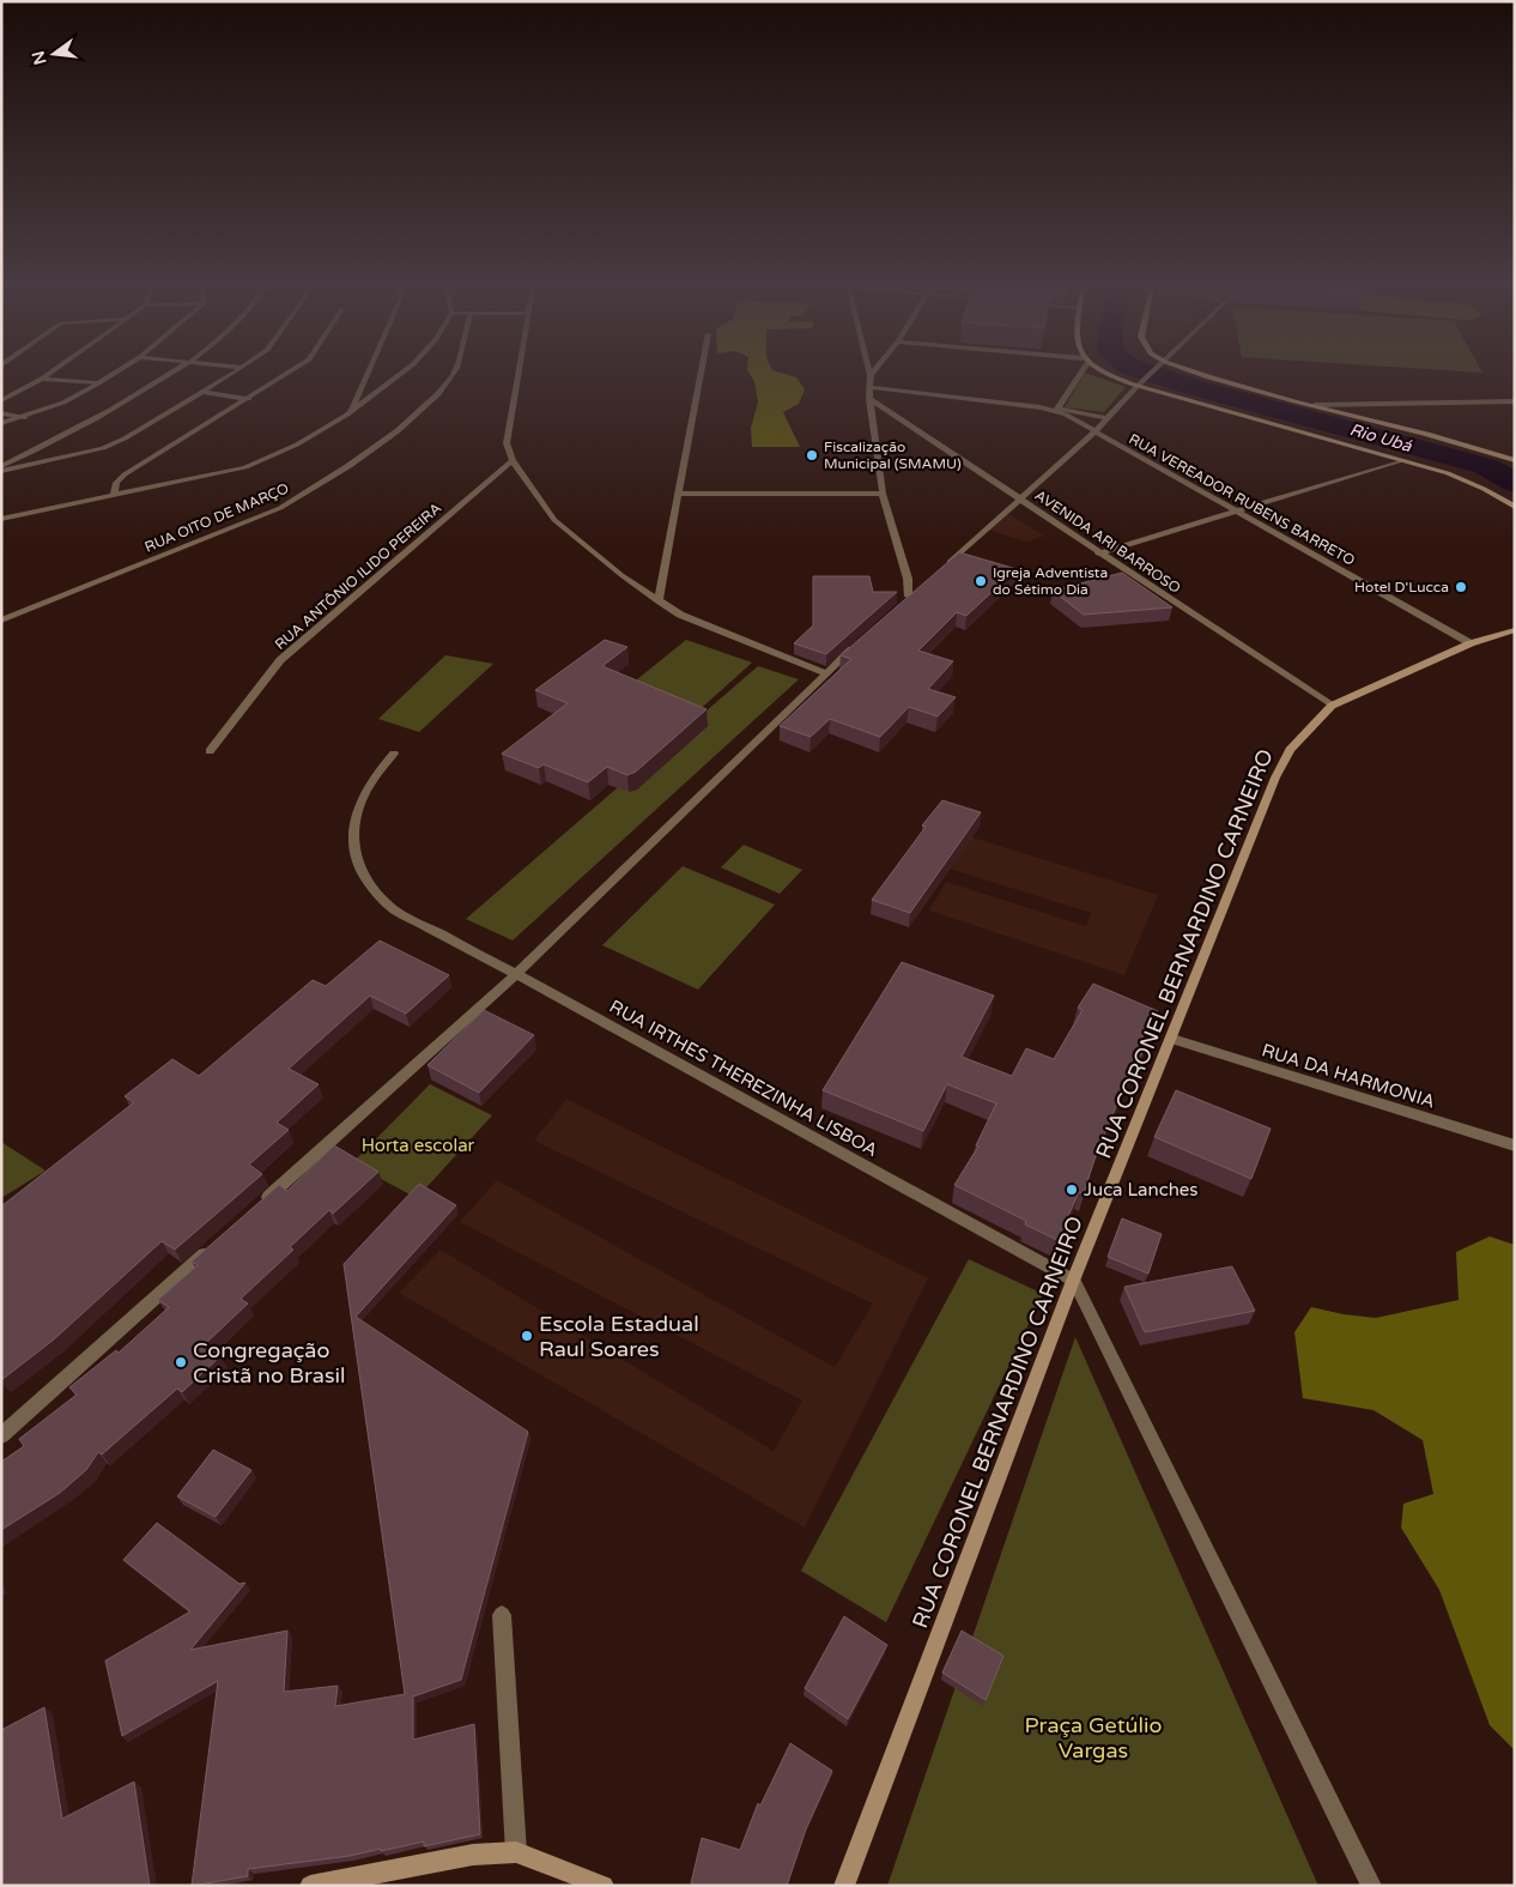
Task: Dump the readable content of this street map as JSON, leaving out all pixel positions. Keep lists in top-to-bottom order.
{
  "streets": {
    "main road": ["RUA CORONEL BERNARDINO CARNEIRO"],
    "street": [
      "RUA VEREADOR RUBENS BARRETO",
      "RUA OITO DE MARÇO",
      "AVENIDA ARI BARROSO",
      "RUA ANTÔNIO ILIDO PEREIRA",
      "RUA DA HARMONIA",
      "RUA IRTHES THEREZINHA LISBOA"
    ]
  },
  "crossings": [
    ["RUA VEREADOR RUBENS BARRETO", "RUA CORONEL BERNARDINO CARNEIRO"],
    ["AVENIDA ARI BARROSO", "RUA CORONEL BERNARDINO CARNEIRO"],
    ["RUA CORONEL BERNARDINO CARNEIRO", "RUA DA HARMONIA"],
    ["RUA CORONEL BERNARDINO CARNEIRO", "RUA IRTHES THEREZINHA LISBOA"]
  ],
  "water": ["Rio Ubá"],
  "parks": ["Horta escolar", "Praça Getúlio Vargas"],
  "places": [
    "Fiscalização Municipal (SMAMU)",
    "Igreja Adventista do Sétimo Dia",
    "Hotel D'Lucca",
    "Juca Lanches",
    "Escola Estadual Raul Soares",
    "Congregação Cristã no Brasil"
  ],
  "north": "left"
}
